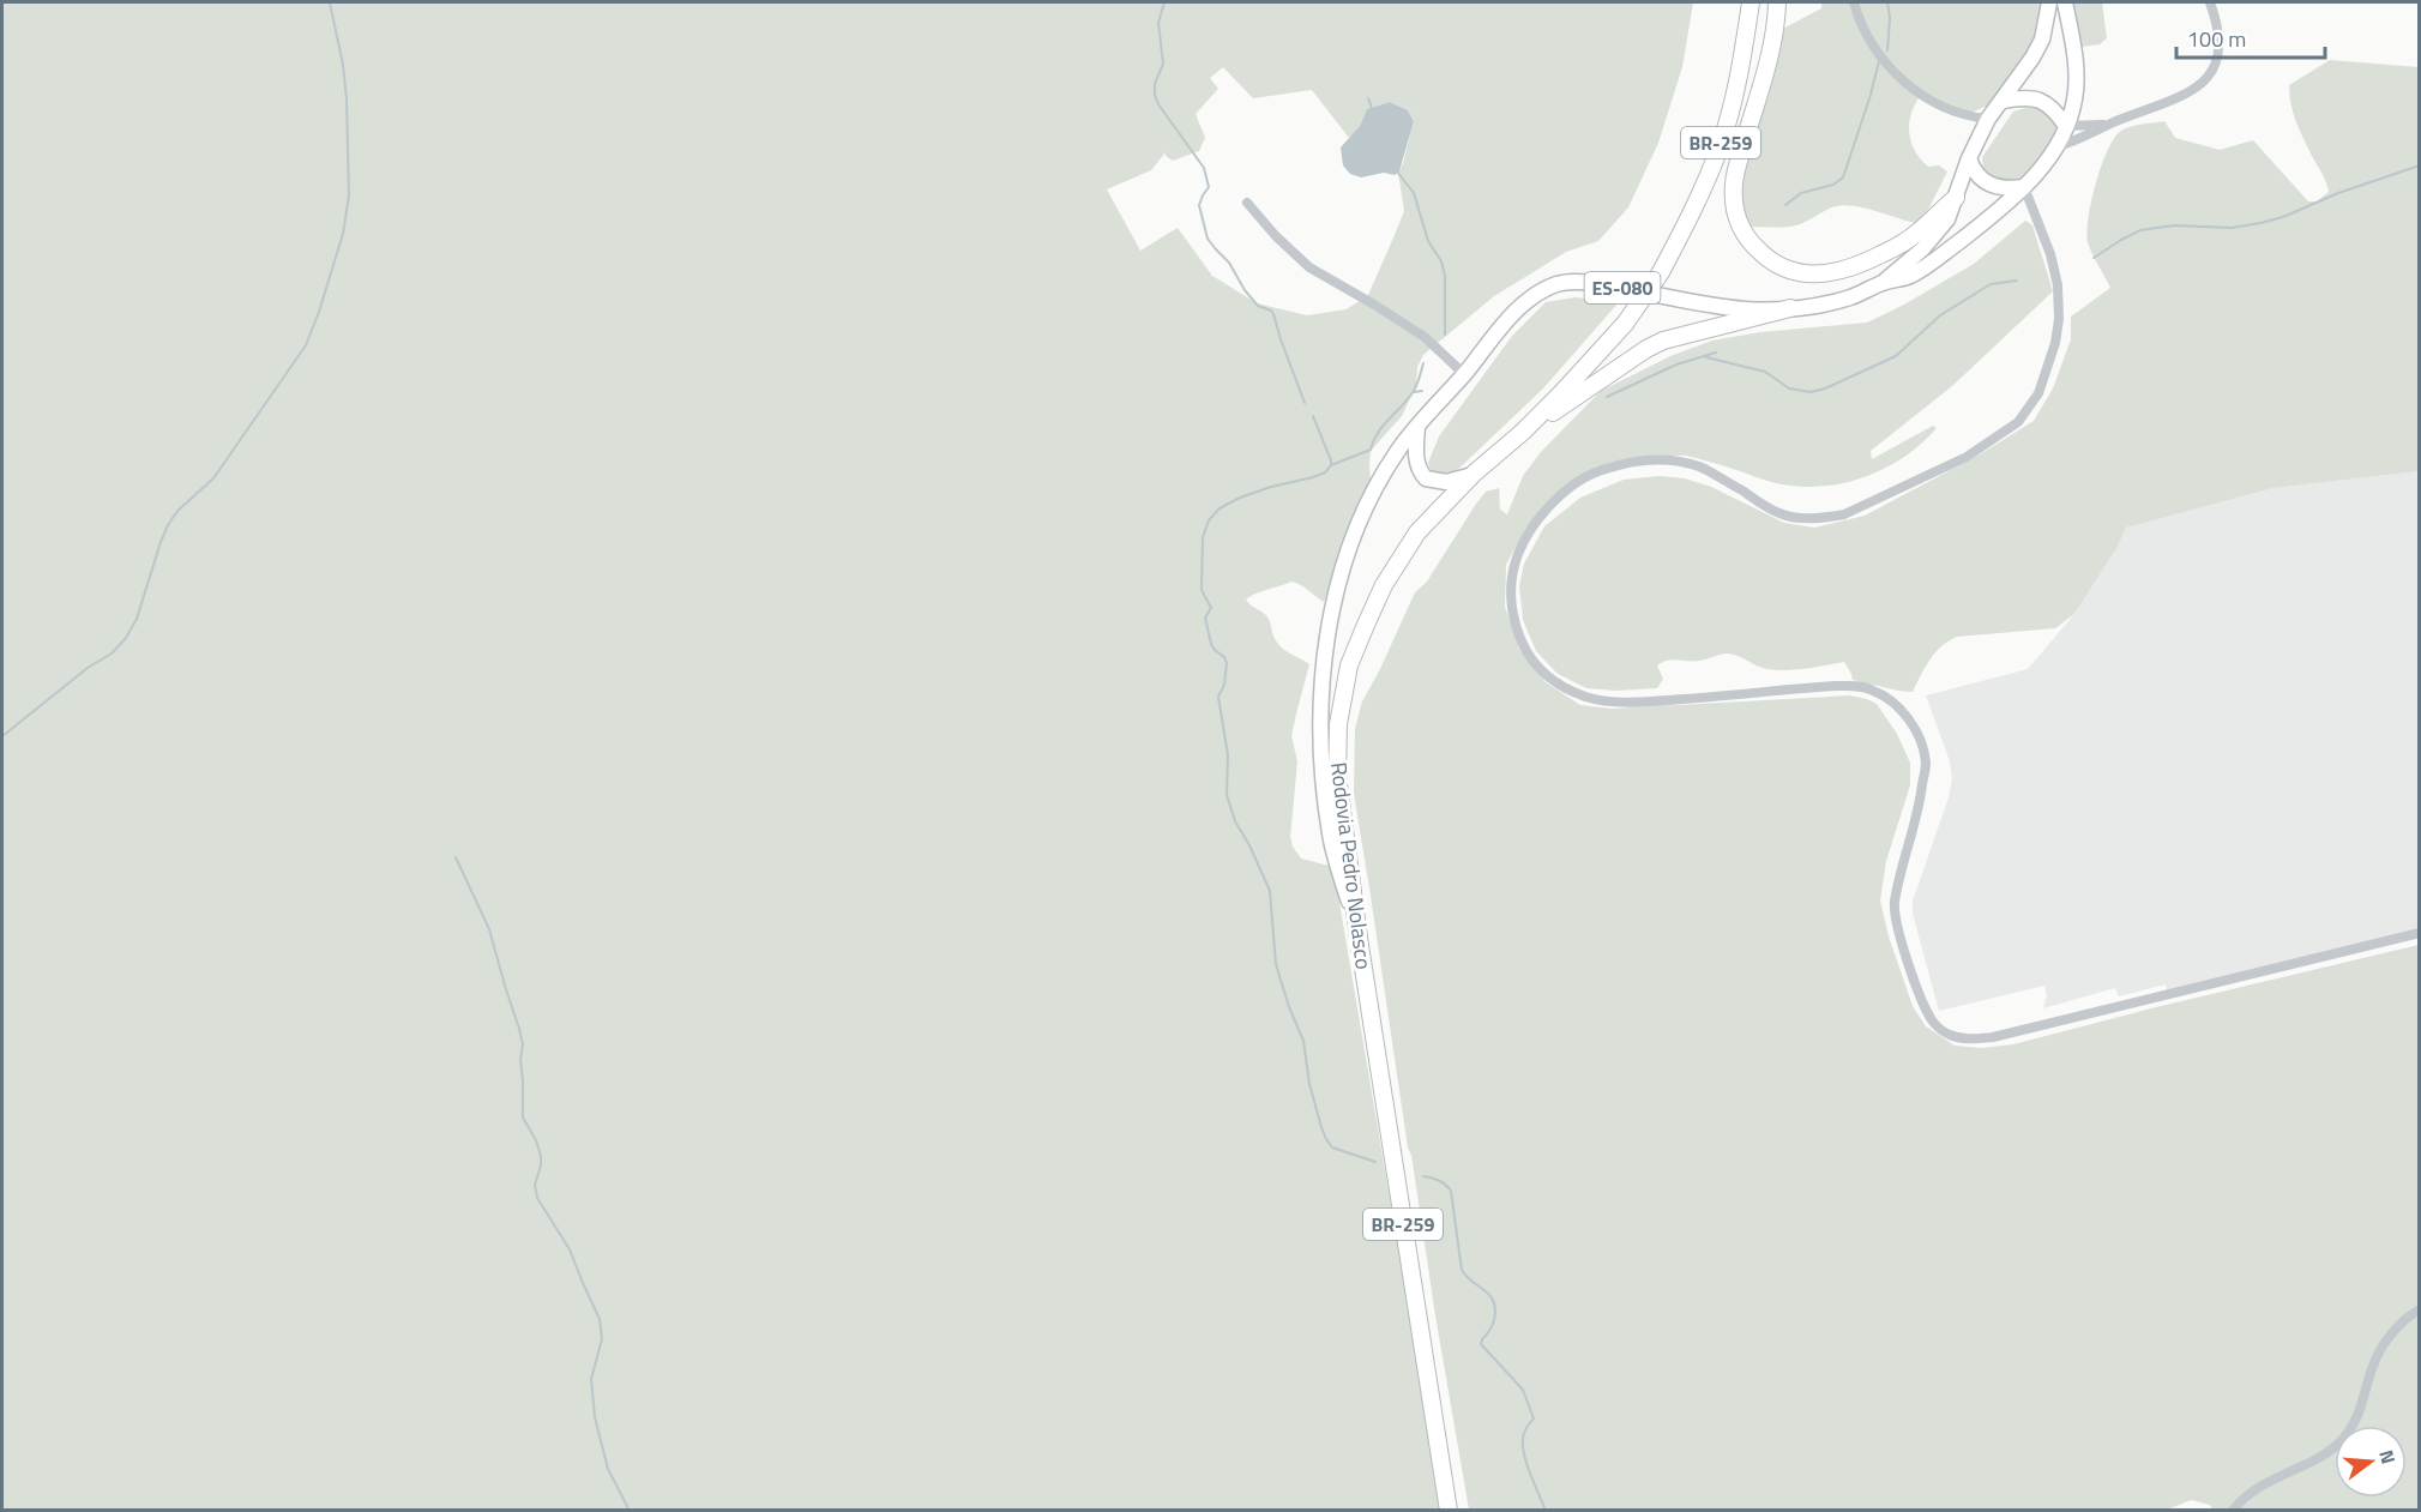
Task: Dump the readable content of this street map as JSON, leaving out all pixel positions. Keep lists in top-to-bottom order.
{
  "streets": {
    "highway": ["BR-259", "ES-080", "Rodovia Pedro Nolasco"]
  },
  "crossings": [
    ["ES-080", "Rodovia Pedro Nolasco"]
  ],
  "scale_bar": "100 m",
  "north": "right"
}
